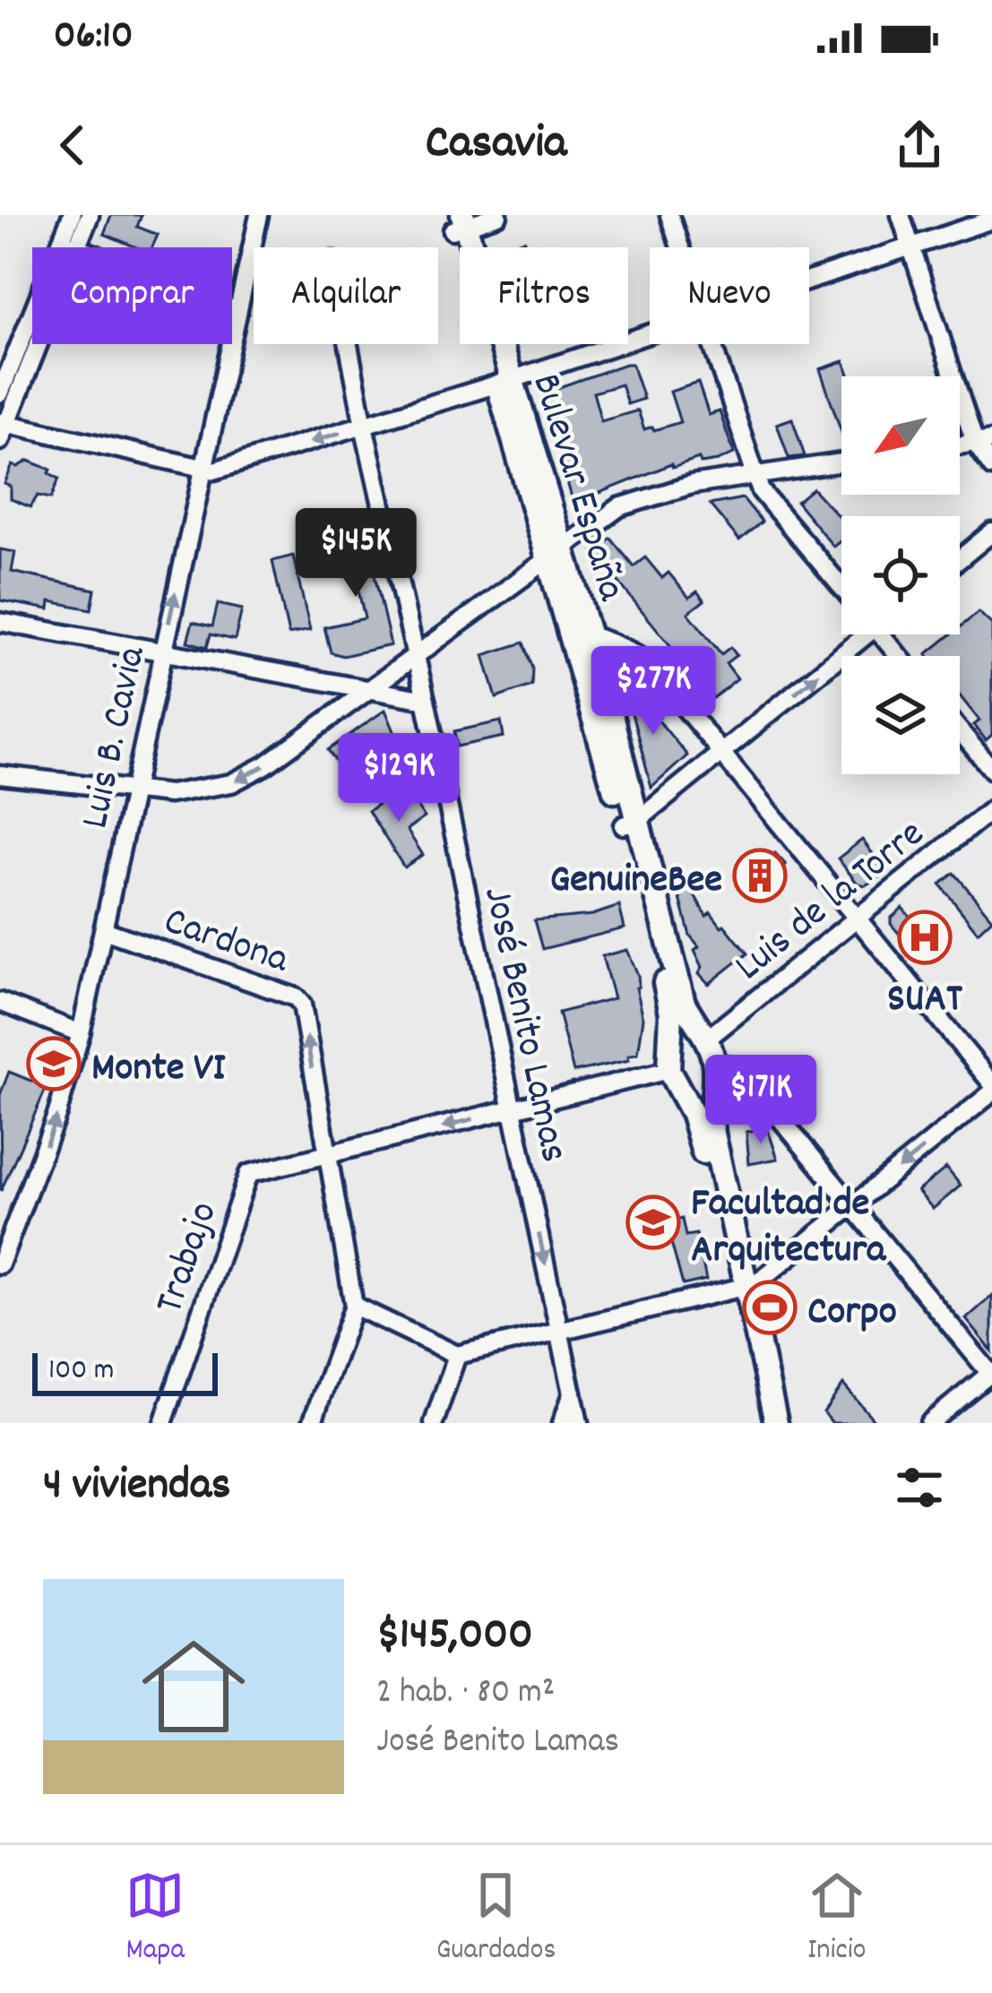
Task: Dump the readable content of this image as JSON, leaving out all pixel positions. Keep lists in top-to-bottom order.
{
  "streets": {
    "main road": ["Bulevar España"],
    "street": [
      "Luis B. Cavia",
      "Luis de la Torre",
      "Cardona",
      "José Benito Lamas",
      "Trabajo"
    ]
  },
  "crossings": [
    ["Bulevar España", "Luis de la Torre"],
    ["Luis B. Cavia", "Cardona"],
    ["Cardona", "Trabajo"]
  ],
  "one_way": ["Luis B. Cavia", "Cardona"],
  "places": {
    "building": ["GenuineBee"],
    "hospital": ["SUAT"],
    "school or university": ["Monte VI", "Facultad de Arquitectura"],
    "sports": ["Corpo"]
  },
  "scale_bar": "100 m",
  "north": "bottom left",
  "page": {
    "status": "06:10",
    "header": "Casavia",
    "chip": [
      "Comprar",
      "Alquilar",
      "Filtros",
      "Nuevo"
    ],
    "price": [
      "$145K",
      "$277K",
      "$129K",
      "$171K"
    ],
    "scale": "100 m",
    "heading": "4 viviendas",
    "list": [
      {
        "name": "$145,000",
        "note": "2 hab. · 80 m² · José Benito Lamas"
      }
    ],
    "tabs": ["Mapa", "Guardados", "Inicio"]
  }
}
